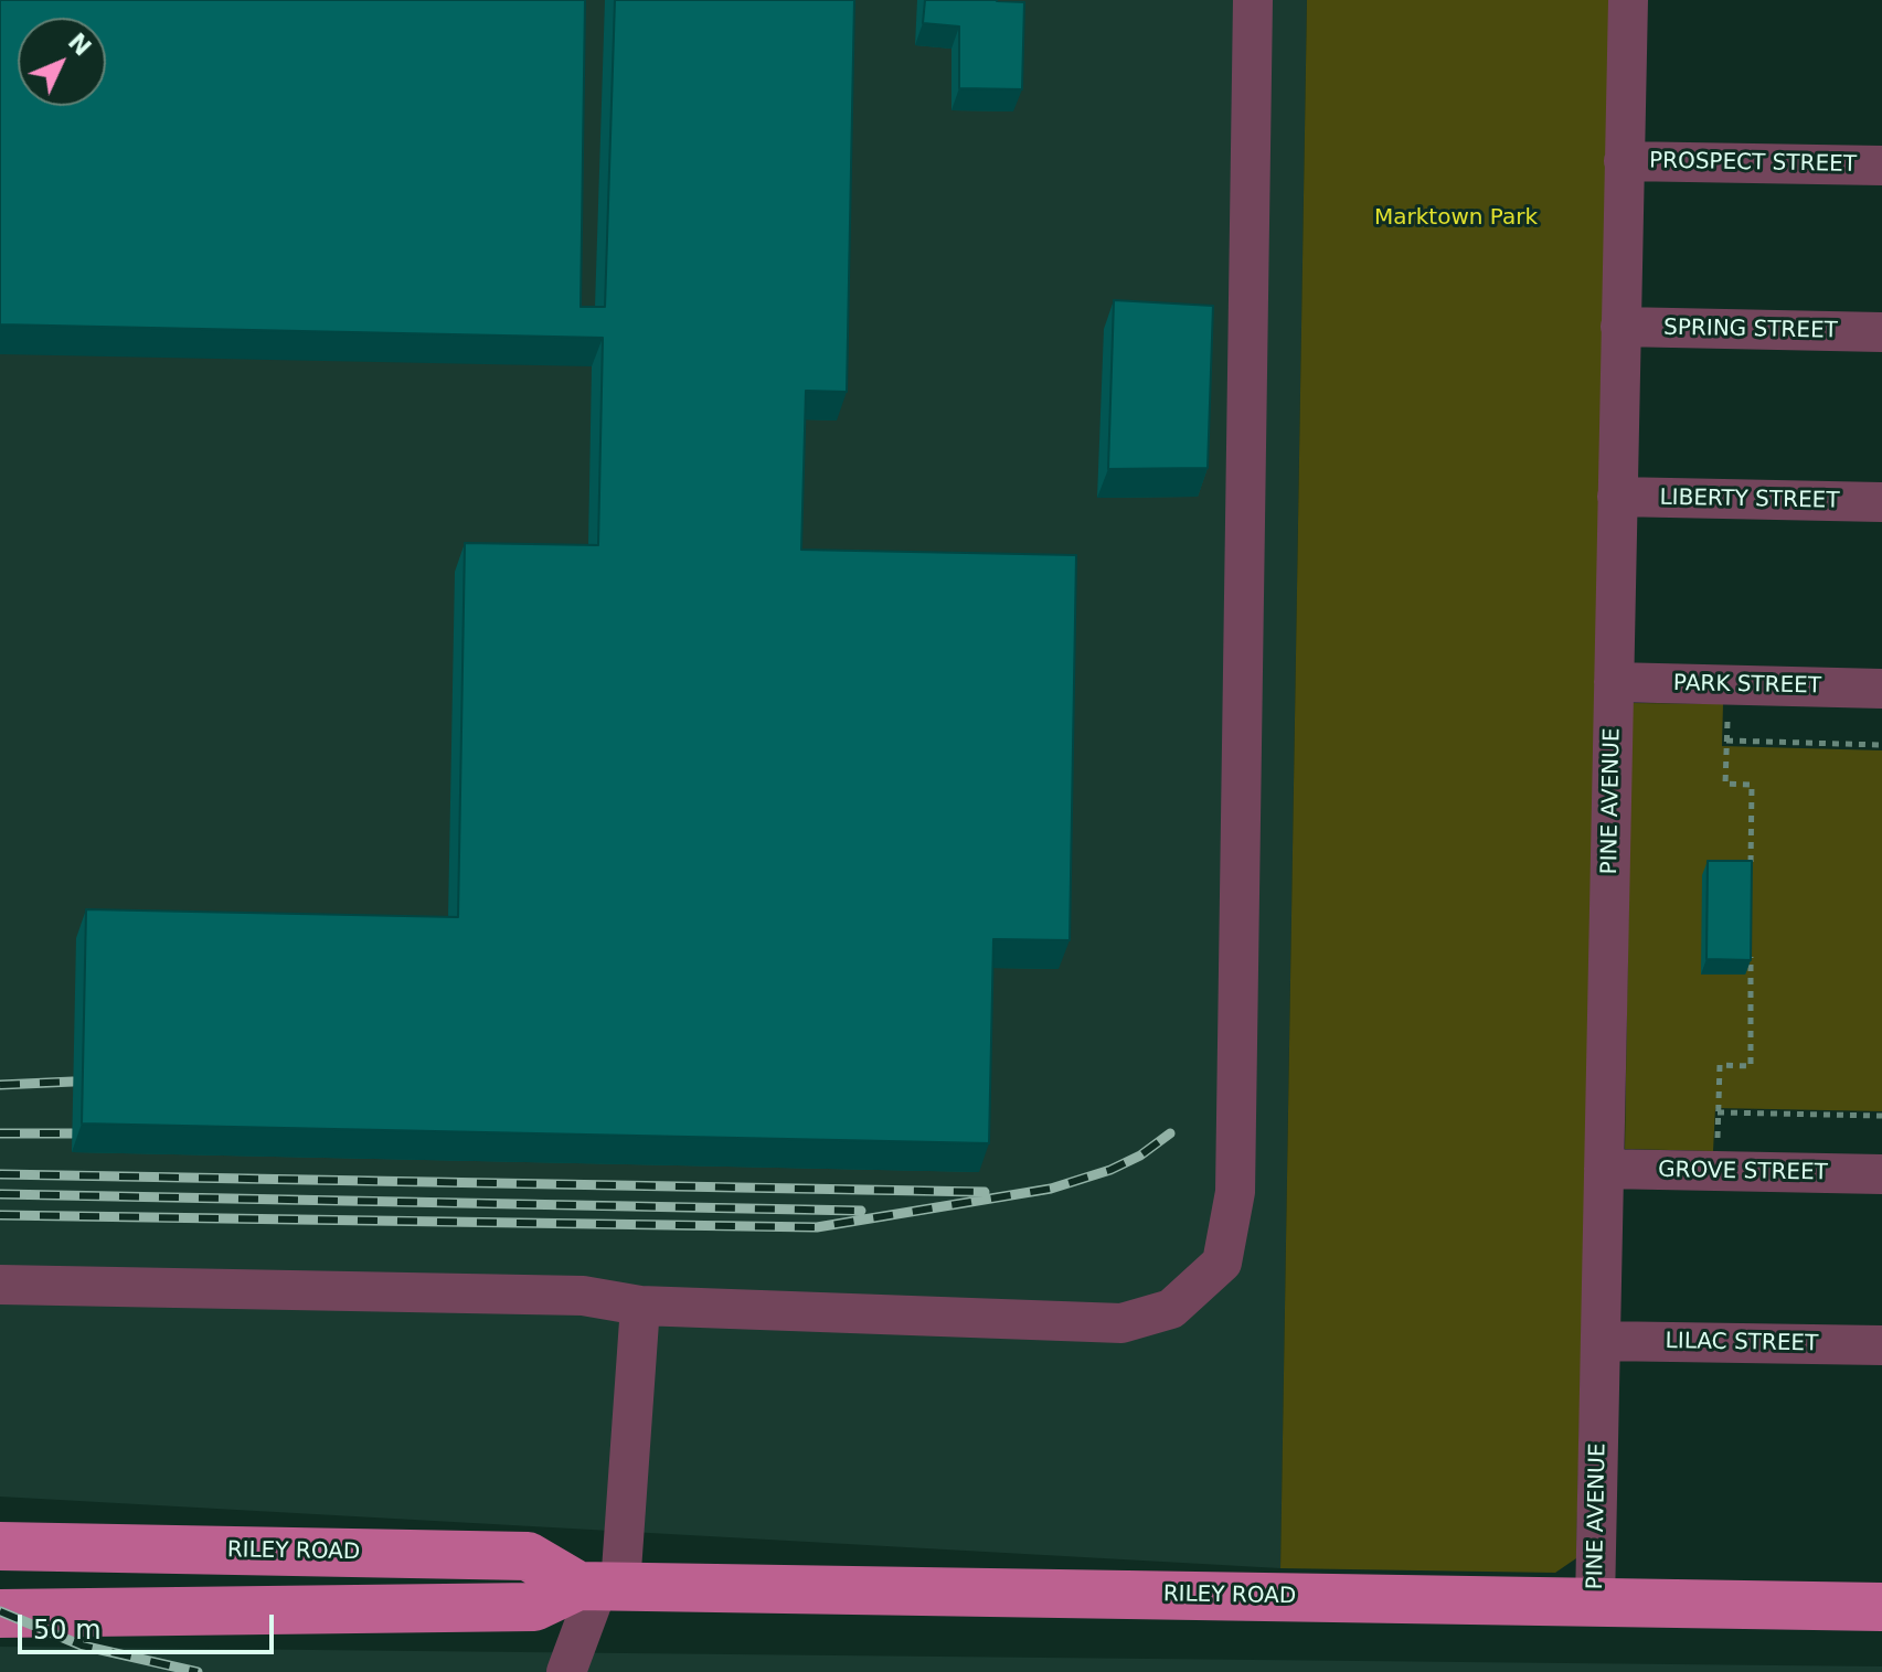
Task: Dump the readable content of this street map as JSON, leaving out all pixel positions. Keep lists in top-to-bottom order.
{
  "streets": {
    "main road": ["RILEY ROAD"],
    "street": [
      "PROSPECT STREET",
      "SPRING STREET",
      "LIBERTY STREET",
      "PARK STREET",
      "PINE AVENUE",
      "GROVE STREET",
      "LILAC STREET"
    ]
  },
  "crossings": [
    ["PROSPECT STREET", "PINE AVENUE"],
    ["SPRING STREET", "PINE AVENUE"],
    ["LIBERTY STREET", "PINE AVENUE"],
    ["PARK STREET", "PINE AVENUE"],
    ["PINE AVENUE", "GROVE STREET"],
    ["PINE AVENUE", "LILAC STREET"],
    ["PINE AVENUE", "RILEY ROAD"]
  ],
  "parks": ["Marktown Park"],
  "scale_bar": "50 m",
  "north": "top right"
}
